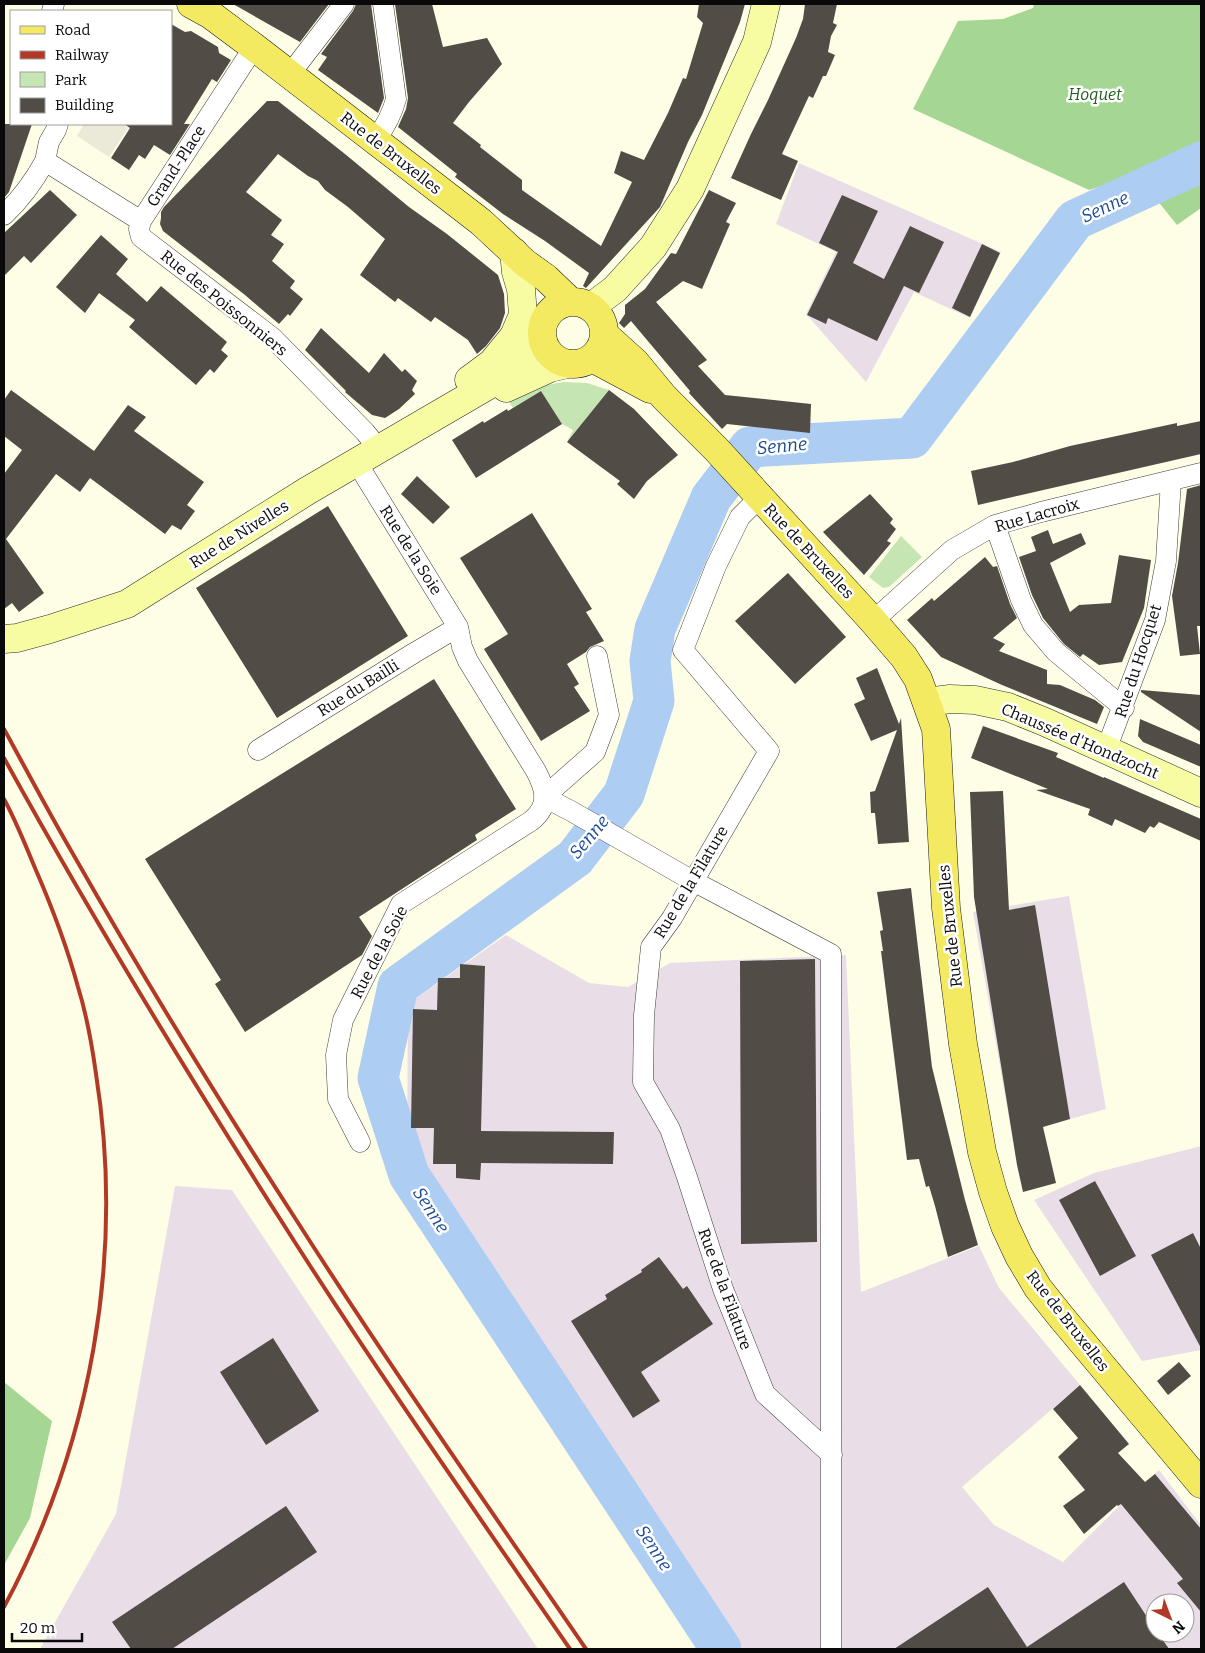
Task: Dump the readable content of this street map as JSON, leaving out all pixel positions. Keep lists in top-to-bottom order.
{
  "streets": {
    "main road": ["Rue de Bruxelles", "Rue de Nivelles", "Chaussée d'Hondzocht"],
    "street": [
      "Grand-Place",
      "Rue des Poissonniers",
      "Rue Lacroix",
      "Rue de la Soie",
      "Rue du Hocquet",
      "Rue du Bailli",
      "Rue de la Filature"
    ]
  },
  "crossings": [
    ["Rue de Bruxelles", "Grand-Place"],
    ["Rue de Bruxelles", "Rue Lacroix"],
    ["Rue de Bruxelles", "Rue de Nivelles"],
    ["Rue de Bruxelles", "Chaussée d'Hondzocht"],
    ["Rue de Bruxelles", "Rue de la Filature"],
    ["Grand-Place", "Rue des Poissonniers"],
    ["Rue des Poissonniers", "Rue de Nivelles"],
    ["Rue des Poissonniers", "Rue de la Soie"],
    ["Rue Lacroix", "Rue du Hocquet"],
    ["Rue de Nivelles", "Rue de la Soie"],
    ["Rue de la Soie", "Rue du Bailli"],
    ["Rue du Hocquet", "Chaussée d'Hondzocht"]
  ],
  "water": ["Senne"],
  "parks": ["Hoquet"],
  "legend": [
    "Road",
    "Railway",
    "Park",
    "Building"
  ],
  "scale_bar": "20 m",
  "north": "bottom right"
}
